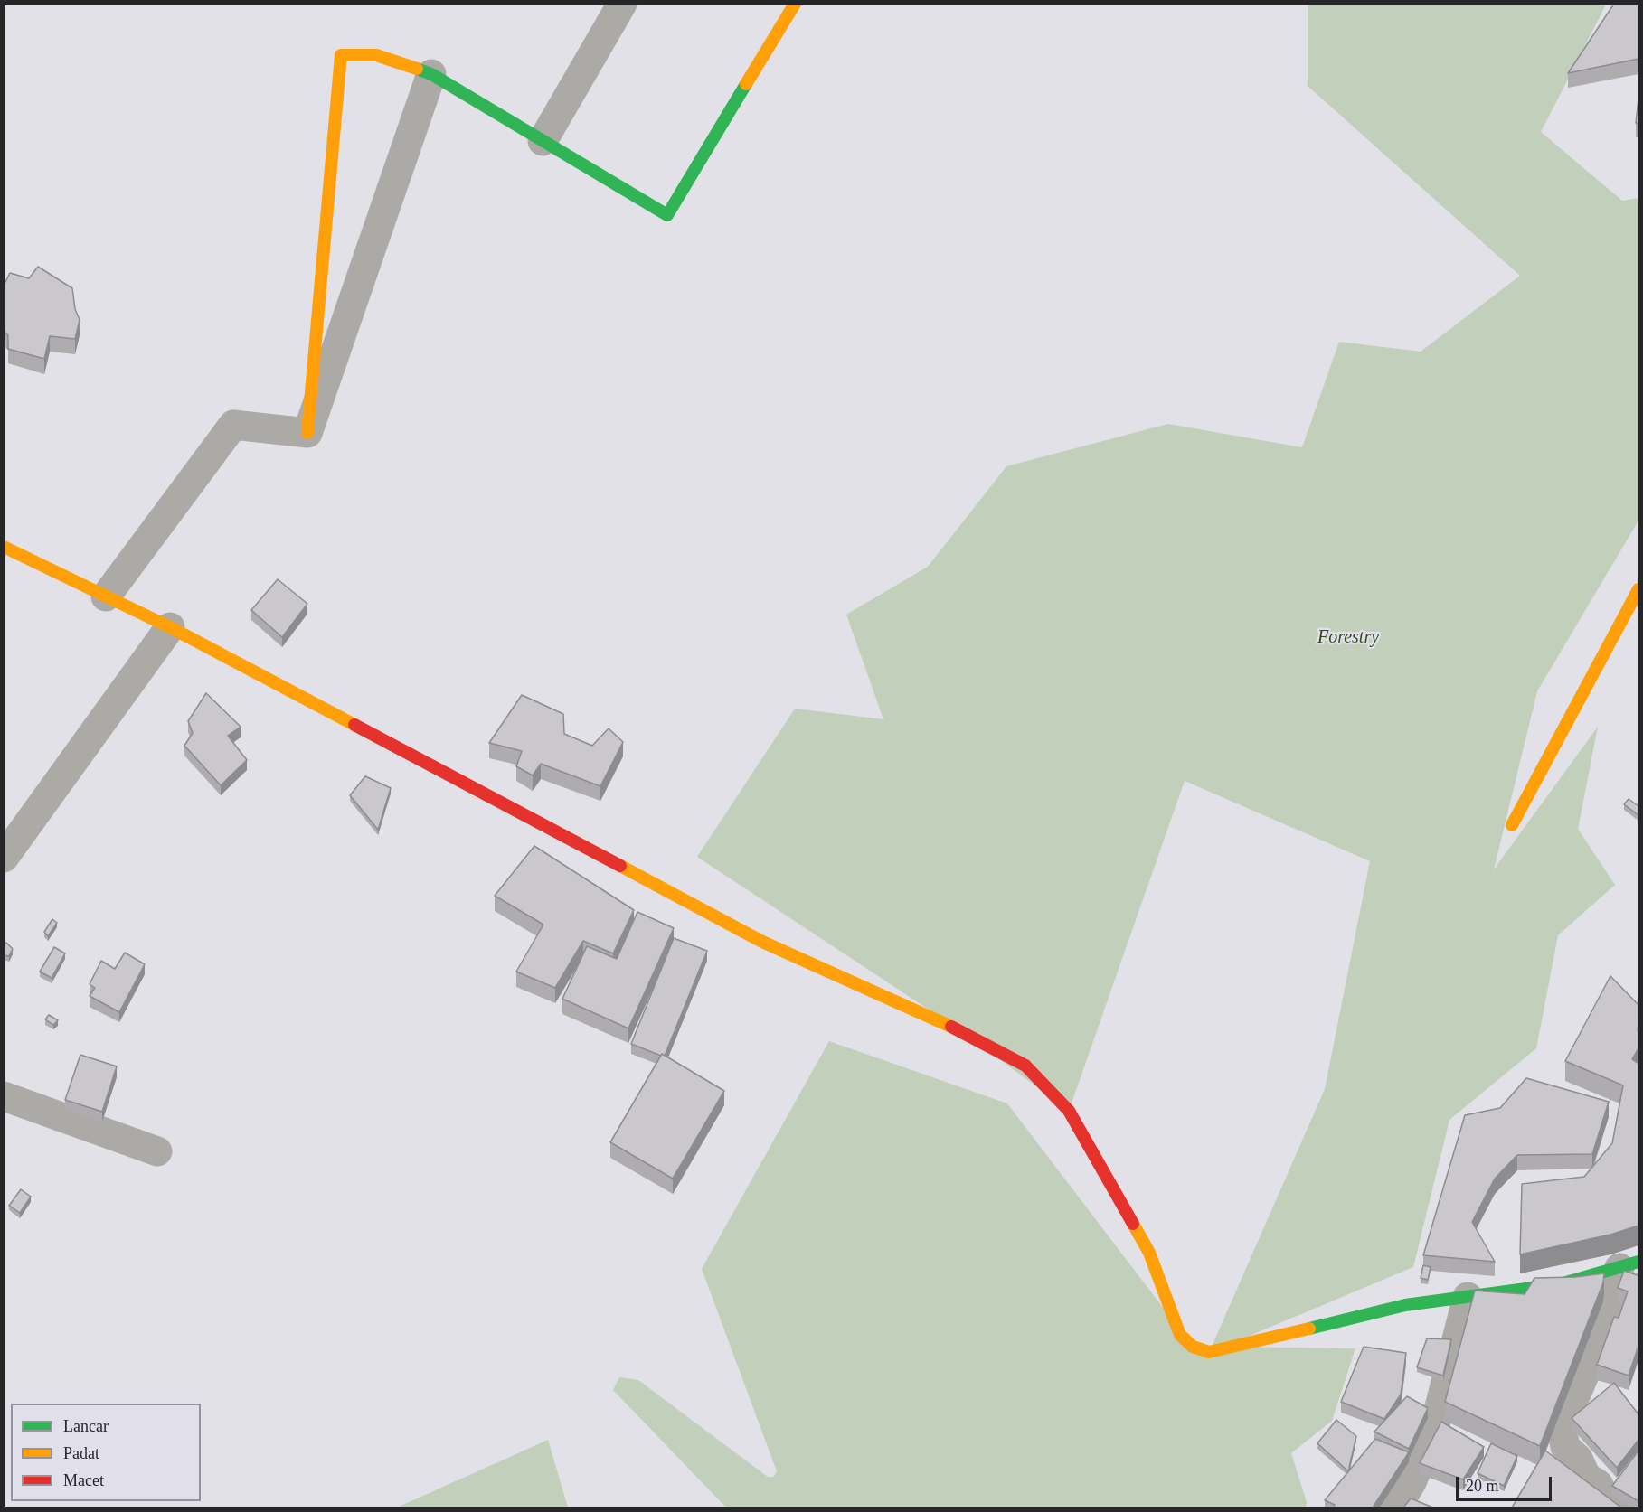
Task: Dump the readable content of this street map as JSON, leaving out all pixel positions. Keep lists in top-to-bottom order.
{
  "parks": ["Forestry"],
  "legend": ["Lancar", "Padat", "Macet"],
  "scale_bar": "20 m"
}
